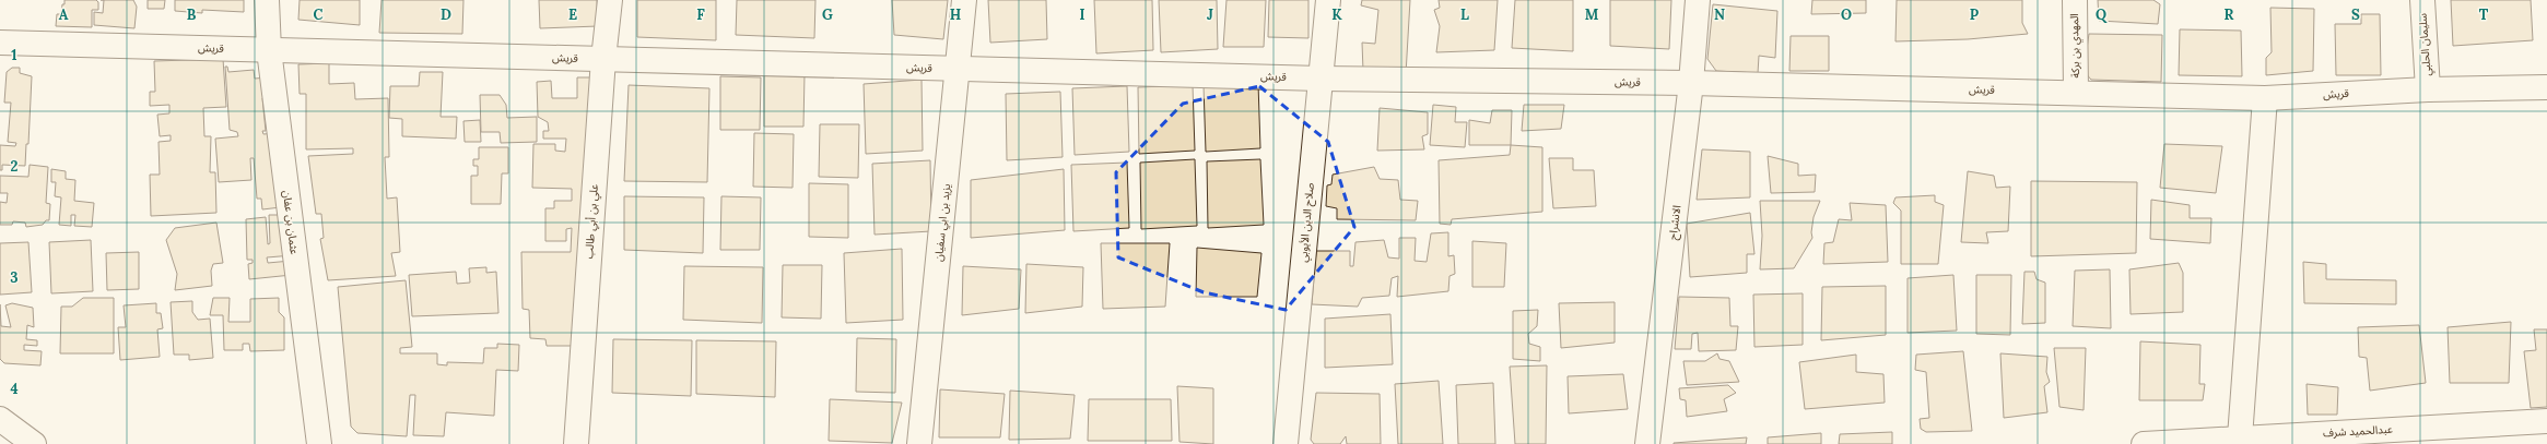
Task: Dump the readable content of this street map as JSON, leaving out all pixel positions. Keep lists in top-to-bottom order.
{
  "streets": {
    "street": [
      "سليمان الحلبي",
      "المهدي بن بركة",
      "قريش",
      "علي بن أبي طالب",
      "عثمان بن عفان",
      "يزيد بن ابي سفيان",
      "صلاح الدين الأيوبي",
      "الانشراح",
      "عبدالحميد شرف"
    ]
  },
  "crossings": [
    ["سليمان الحلبي", "قريش"],
    ["المهدي بن بركة", "قريش"],
    ["قريش", "علي بن أبي طالب"],
    ["قريش", "عثمان بن عفان"],
    ["قريش", "يزيد بن ابي سفيان"],
    ["قريش", "صلاح الدين الأيوبي"],
    ["قريش", "الانشراح"]
  ],
  "grid": {
    "columns": [
      "A",
      "B",
      "C",
      "D",
      "E",
      "F",
      "G",
      "H",
      "I",
      "J",
      "K",
      "L",
      "M",
      "N",
      "O",
      "P",
      "Q",
      "R",
      "S",
      "T"
    ],
    "rows": [
      "1",
      "2",
      "3",
      "4"
    ]
  }
}
